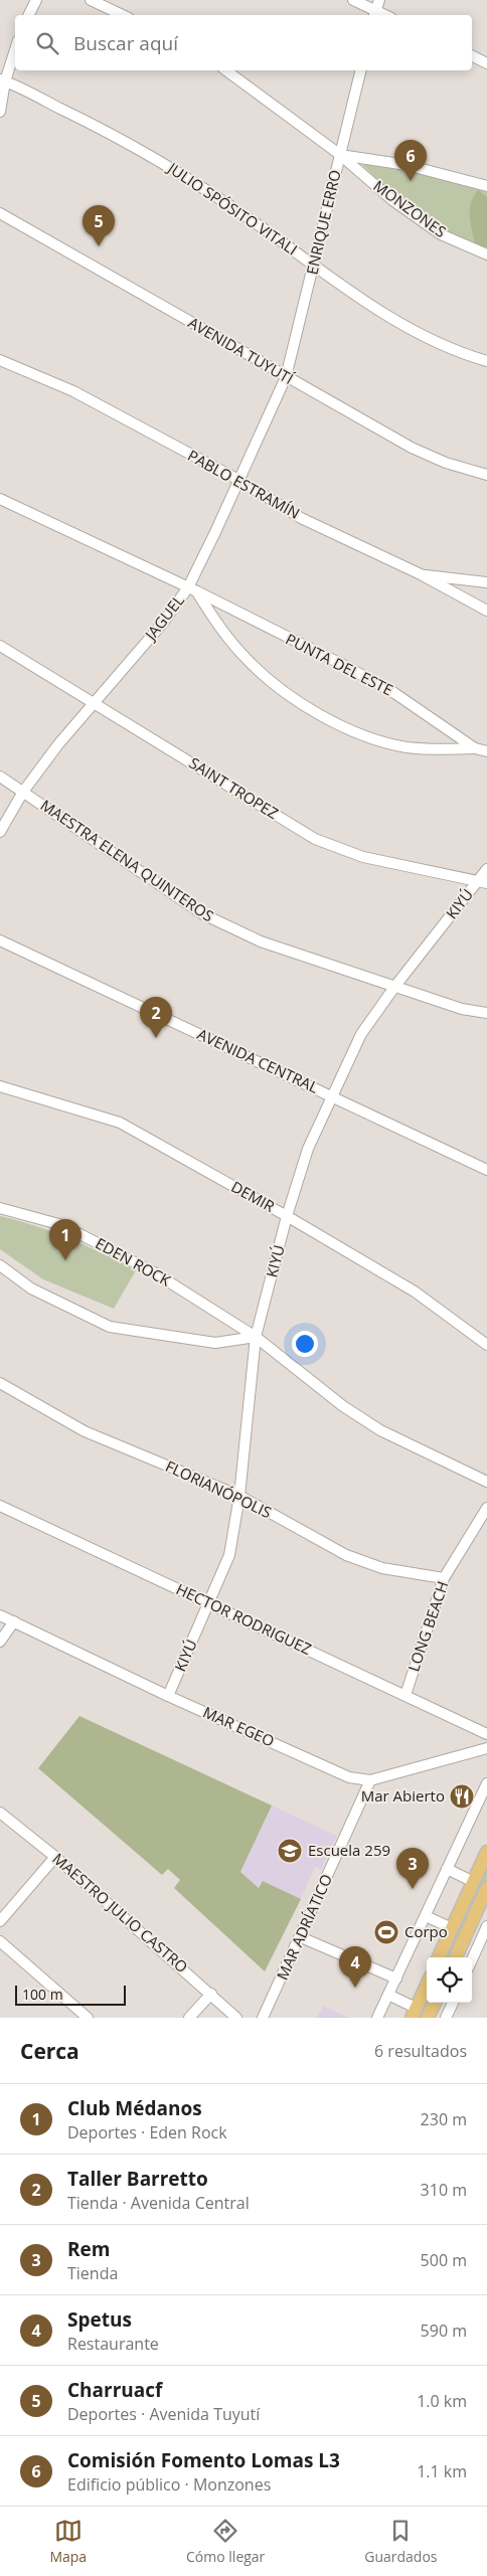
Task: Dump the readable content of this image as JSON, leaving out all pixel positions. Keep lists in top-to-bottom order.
{
  "streets": {
    "street": [
      "JULIO SPÓSITO VITALI",
      "MONZONES",
      "ENRIQUE ERRO",
      "AVENIDA TUYUTÍ",
      "PABLO ESTRAMÍN",
      "JAGUEL",
      "PUNTA DEL ESTE",
      "SAINT TROPEZ",
      "MAESTRA ELENA QUINTEROS",
      "KIYÚ",
      "AVENIDA CENTRAL",
      "DEMIR",
      "EDEN ROCK",
      "FLORIANÓPOLIS",
      "HECTOR RODRIGUEZ",
      "LONG BEACH",
      "MAR EGEO",
      "MAESTRO JULIO CASTRO",
      "MAR ADRÍATICO"
    ]
  },
  "crossings": [
    ["JULIO SPÓSITO VITALI", "ENRIQUE ERRO"],
    ["MONZONES", "ENRIQUE ERRO"],
    ["ENRIQUE ERRO", "AVENIDA TUYUTÍ"],
    ["ENRIQUE ERRO", "JAGUEL"],
    ["AVENIDA TUYUTÍ", "JAGUEL"],
    ["PABLO ESTRAMÍN", "JAGUEL"],
    ["JAGUEL", "PUNTA DEL ESTE"],
    ["JAGUEL", "SAINT TROPEZ"],
    ["JAGUEL", "MAESTRA ELENA QUINTEROS"],
    ["SAINT TROPEZ", "KIYÚ"],
    ["MAESTRA ELENA QUINTEROS", "KIYÚ"],
    ["KIYÚ", "AVENIDA CENTRAL"],
    ["KIYÚ", "DEMIR"],
    ["KIYÚ", "EDEN ROCK"],
    ["KIYÚ", "FLORIANÓPOLIS"],
    ["KIYÚ", "HECTOR RODRIGUEZ"],
    ["KIYÚ", "MAR EGEO"],
    ["FLORIANÓPOLIS", "LONG BEACH"],
    ["HECTOR RODRIGUEZ", "LONG BEACH"],
    ["MAR EGEO", "MAR ADRÍATICO"]
  ],
  "places": {
    "restaurant": ["Mar Abierto"],
    "school or university": ["Escuela 259"],
    "sports": ["Corpo"]
  },
  "scale_bar": "100 m",
  "page": {
    "search": "Buscar aquí",
    "pins": [
      "6",
      "5",
      "2",
      "1",
      "3",
      "4"
    ],
    "scale": "100 m",
    "heading": ["Cerca", "6 resultados"],
    "list": [
      {
        "mark": "1",
        "name": "Club Médanos",
        "note": "Deportes · Eden Rock",
        "value": "230 m"
      },
      {
        "mark": "2",
        "name": "Taller Barretto",
        "note": "Tienda · Avenida Central",
        "value": "310 m"
      },
      {
        "mark": "3",
        "name": "Rem",
        "note": "Tienda",
        "value": "500 m"
      },
      {
        "mark": "4",
        "name": "Spetus",
        "note": "Restaurante",
        "value": "590 m"
      },
      {
        "mark": "5",
        "name": "Charruacf",
        "note": "Deportes · Avenida Tuyutí",
        "value": "1.0 km"
      },
      {
        "mark": "6",
        "name": "Comisión Fomento Lomas L3",
        "note": "Edificio público · Monzones",
        "value": "1.1 km"
      }
    ],
    "nav": ["Mapa", "Cómo llegar", "Guardados"]
  }
}
